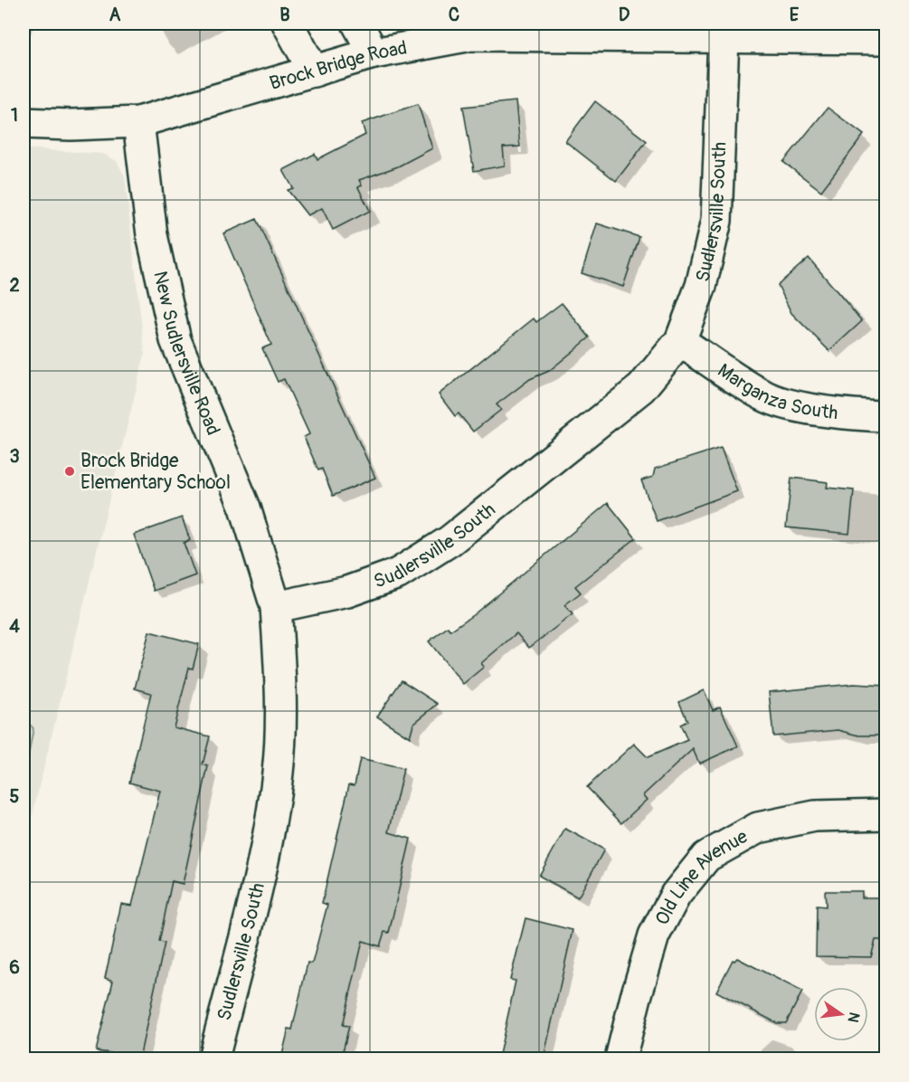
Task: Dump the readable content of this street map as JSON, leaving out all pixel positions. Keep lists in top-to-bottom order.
{
  "streets": {
    "street": [
      "Brock Bridge Road",
      "Sudlersville South",
      "New Sudlersville Road",
      "Marganza South",
      "Old Line Avenue"
    ]
  },
  "crossings": [
    ["Brock Bridge Road", "Sudlersville South"],
    ["Brock Bridge Road", "New Sudlersville Road"],
    ["Sudlersville South", "New Sudlersville Road"],
    ["Sudlersville South", "Marganza South"]
  ],
  "places": ["Brock Bridge Elementary School"],
  "north": "right",
  "grid": {
    "columns": [
      "A",
      "B",
      "C",
      "D",
      "E"
    ],
    "rows": [
      "1",
      "2",
      "3",
      "4",
      "5",
      "6"
    ]
  }
}
